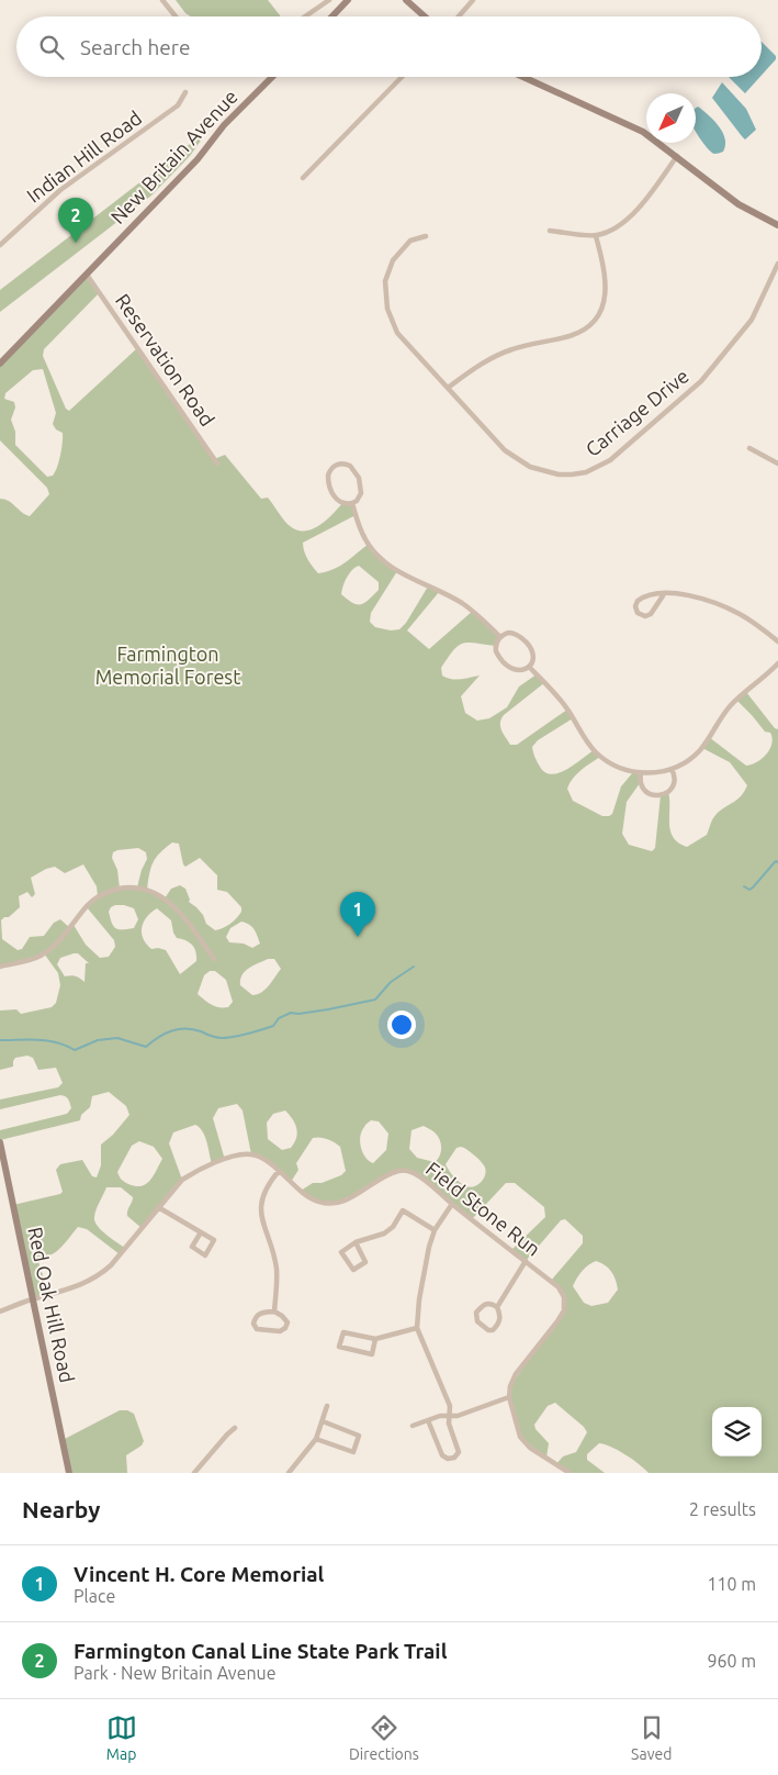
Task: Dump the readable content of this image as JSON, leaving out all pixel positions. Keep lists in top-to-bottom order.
{
  "streets": {
    "street": [
      "Indian Hill Road",
      "New Britain Avenue",
      "Reservation Road",
      "Carriage Drive",
      "Field Stone Run",
      "Red Oak Hill Road"
    ]
  },
  "crossings": [
    ["New Britain Avenue", "Reservation Road"],
    ["Field Stone Run", "Red Oak Hill Road"]
  ],
  "parks": ["Farmington Memorial Forest"],
  "north": "bottom left",
  "page": {
    "search": "Search here",
    "pins": ["2", "1"],
    "heading": ["Nearby", "2 results"],
    "list": [
      {
        "mark": "1",
        "name": "Vincent H. Core Memorial",
        "note": "Place",
        "value": "110 m"
      },
      {
        "mark": "2",
        "name": "Farmington Canal Line State Park Trail",
        "note": "Park · New Britain Avenue",
        "value": "960 m"
      }
    ],
    "nav": ["Map", "Directions", "Saved"]
  }
}
